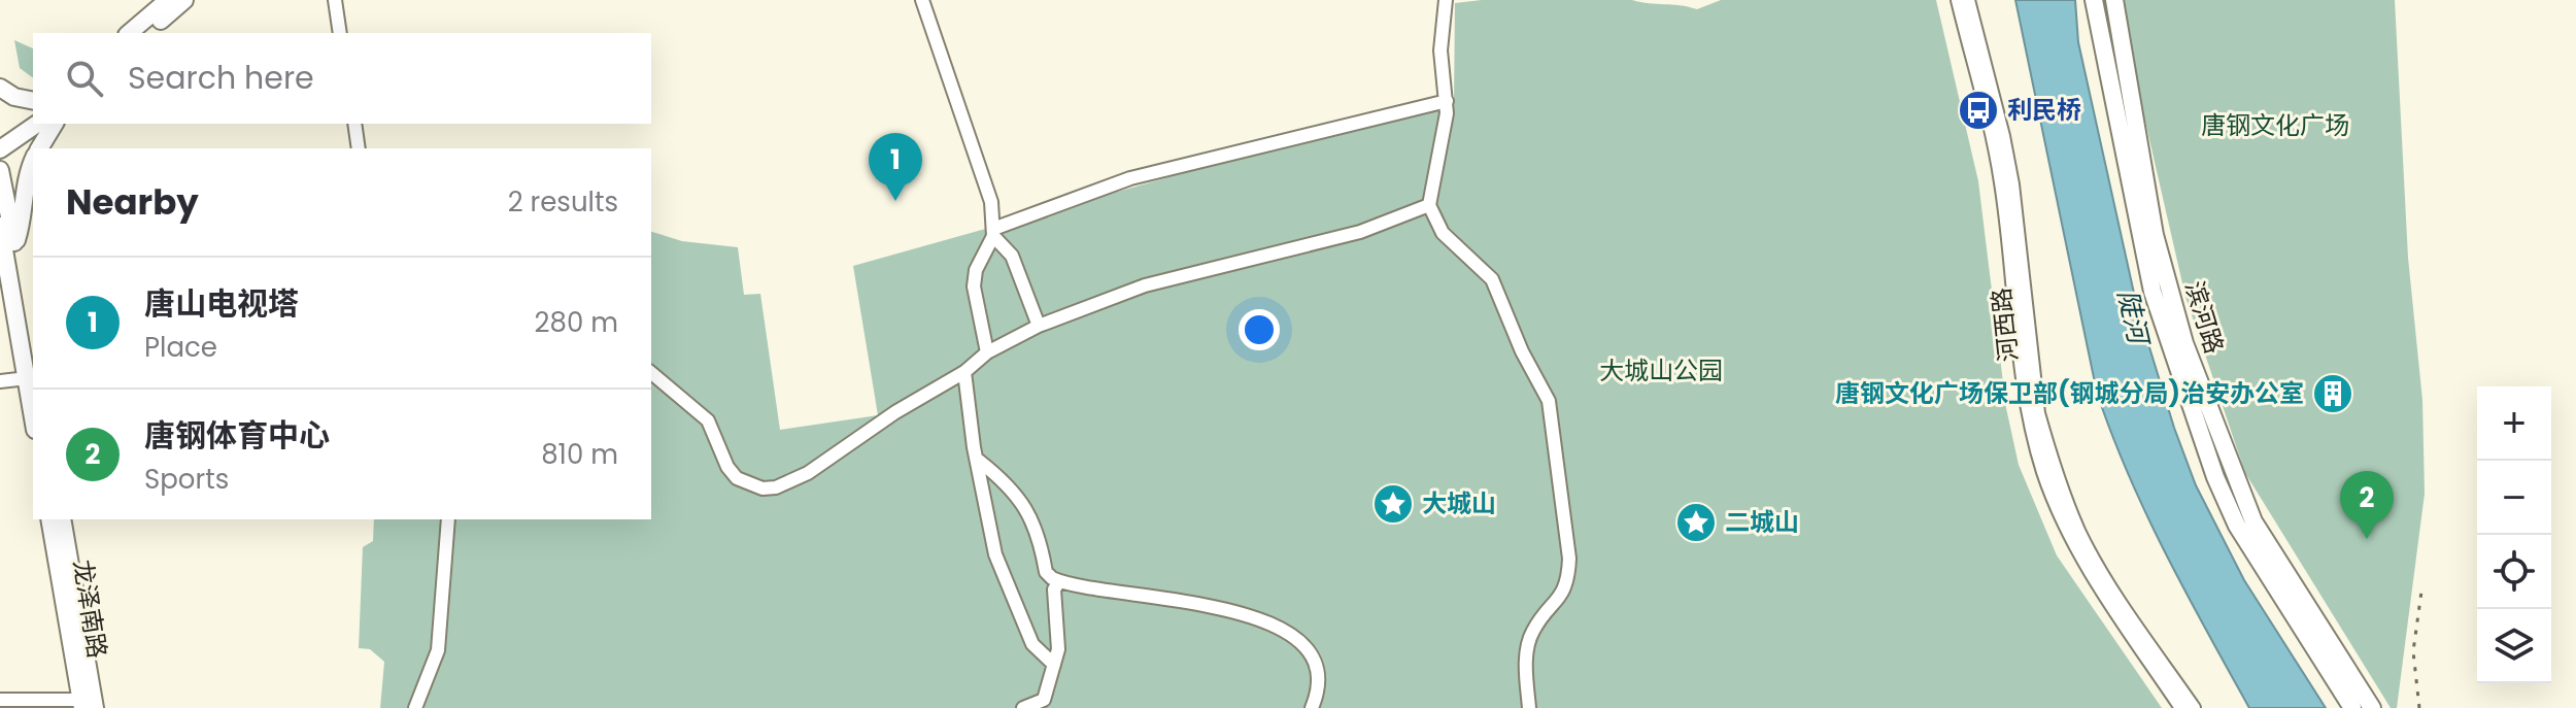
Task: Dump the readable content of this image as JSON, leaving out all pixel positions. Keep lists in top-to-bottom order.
{
  "streets": {
    "main road": ["滨河路", "龙泽南路"],
    "street": ["河西路"]
  },
  "water": ["陡河"],
  "parks": ["唐钢文化广场", "大城山公园"],
  "places": {
    "bus stop": ["利民桥"],
    "building": ["唐钢文化广场保卫部(钢城分局)治安办公室"],
    "place": ["大城山", "二城山"]
  },
  "page": {
    "search": "Search here",
    "pins": ["1", "2"],
    "heading": ["Nearby", "2 results"],
    "list": [
      {
        "mark": "1",
        "name": "唐山电视塔",
        "note": "Place",
        "value": "280 m"
      },
      {
        "mark": "2",
        "name": "唐钢体育中心",
        "note": "Sports",
        "value": "810 m"
      }
    ],
    "map_buttons": ["+", "−"]
  }
}
